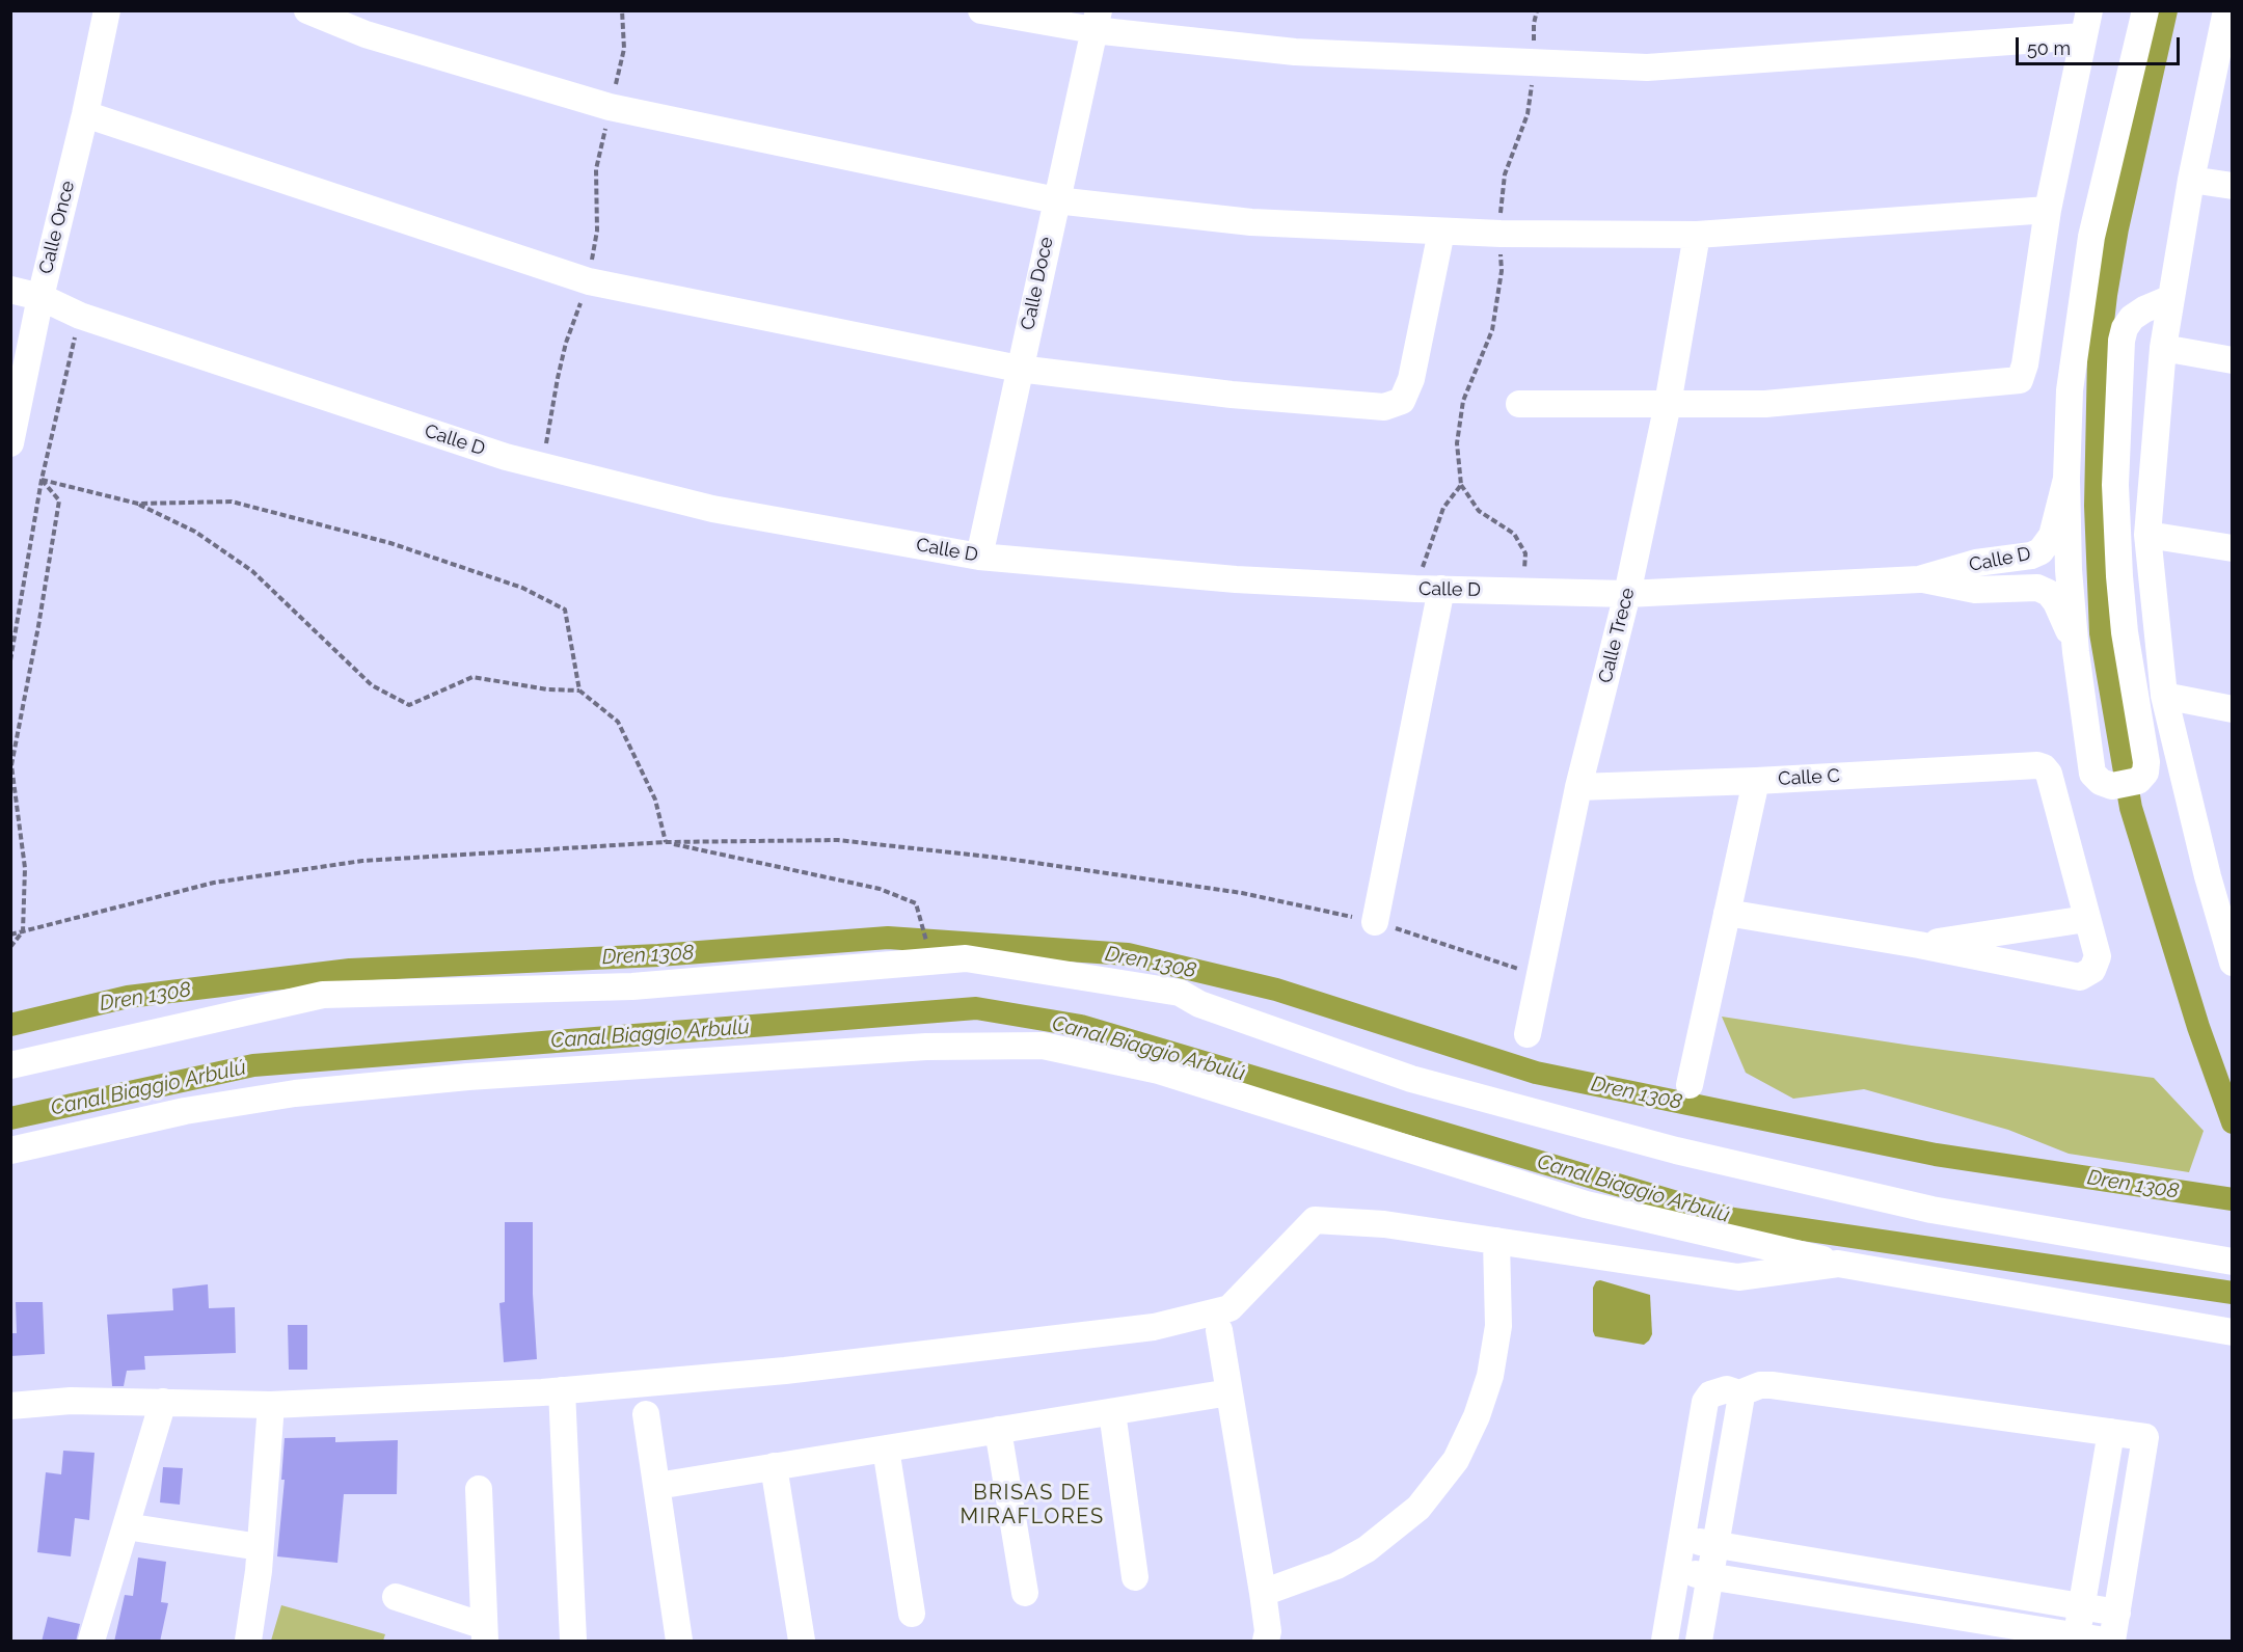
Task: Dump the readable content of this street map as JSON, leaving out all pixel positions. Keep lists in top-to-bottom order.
{
  "streets": {
    "street": [
      "Calle Once",
      "Calle Doce",
      "Calle D",
      "Calle Trece",
      "Calle C"
    ]
  },
  "crossings": [
    ["Calle Once", "Calle D"],
    ["Calle Doce", "Calle D"],
    ["Calle D", "Calle Trece"],
    ["Calle Trece", "Calle C"]
  ],
  "districts": ["BRISAS DE MIRAFLORES"],
  "water": ["Dren 1308", "Canal Biaggio Arbulú"],
  "scale_bar": "50 m"
}
